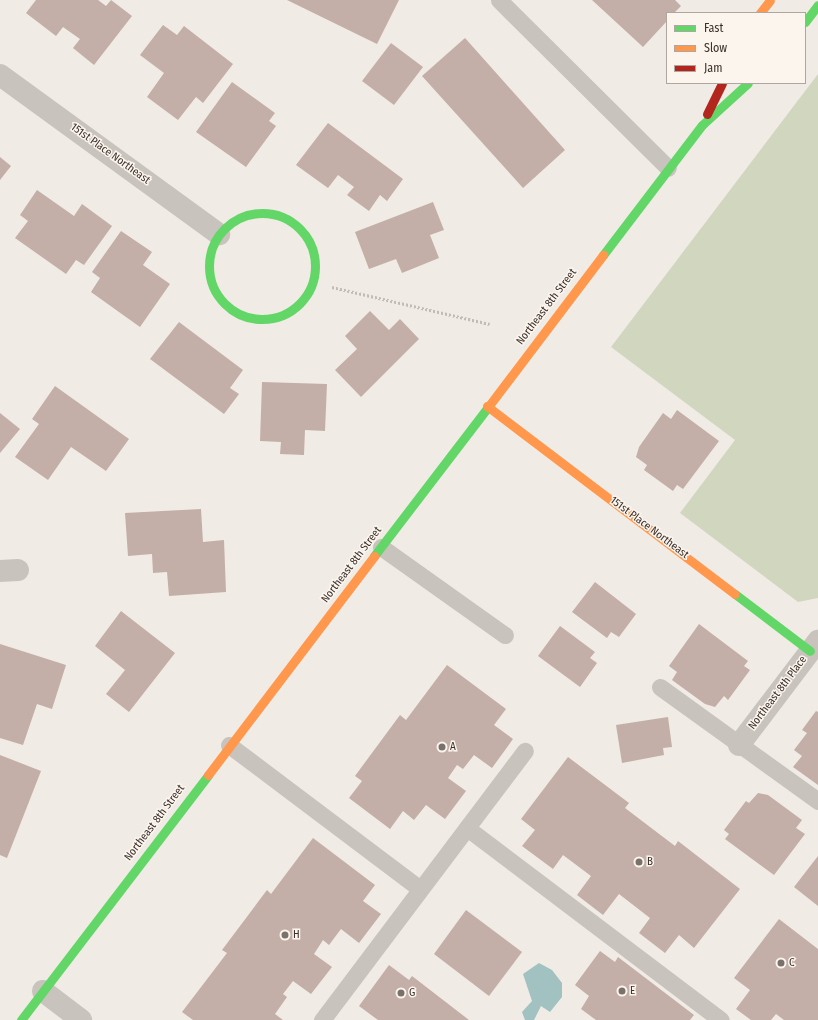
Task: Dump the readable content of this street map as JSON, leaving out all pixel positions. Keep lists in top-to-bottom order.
{
  "streets": {
    "main road": ["151st Place Northeast", "Northeast 8th Street"],
    "street": ["Northeast 8th Place"]
  },
  "crossings": [
    ["151st Place Northeast", "Northeast 8th Street"],
    ["151st Place Northeast", "Northeast 8th Place"]
  ],
  "places": [
    "A",
    "B",
    "H",
    "C",
    "E",
    "G"
  ],
  "legend": ["Fast", "Slow", "Jam"]
}
